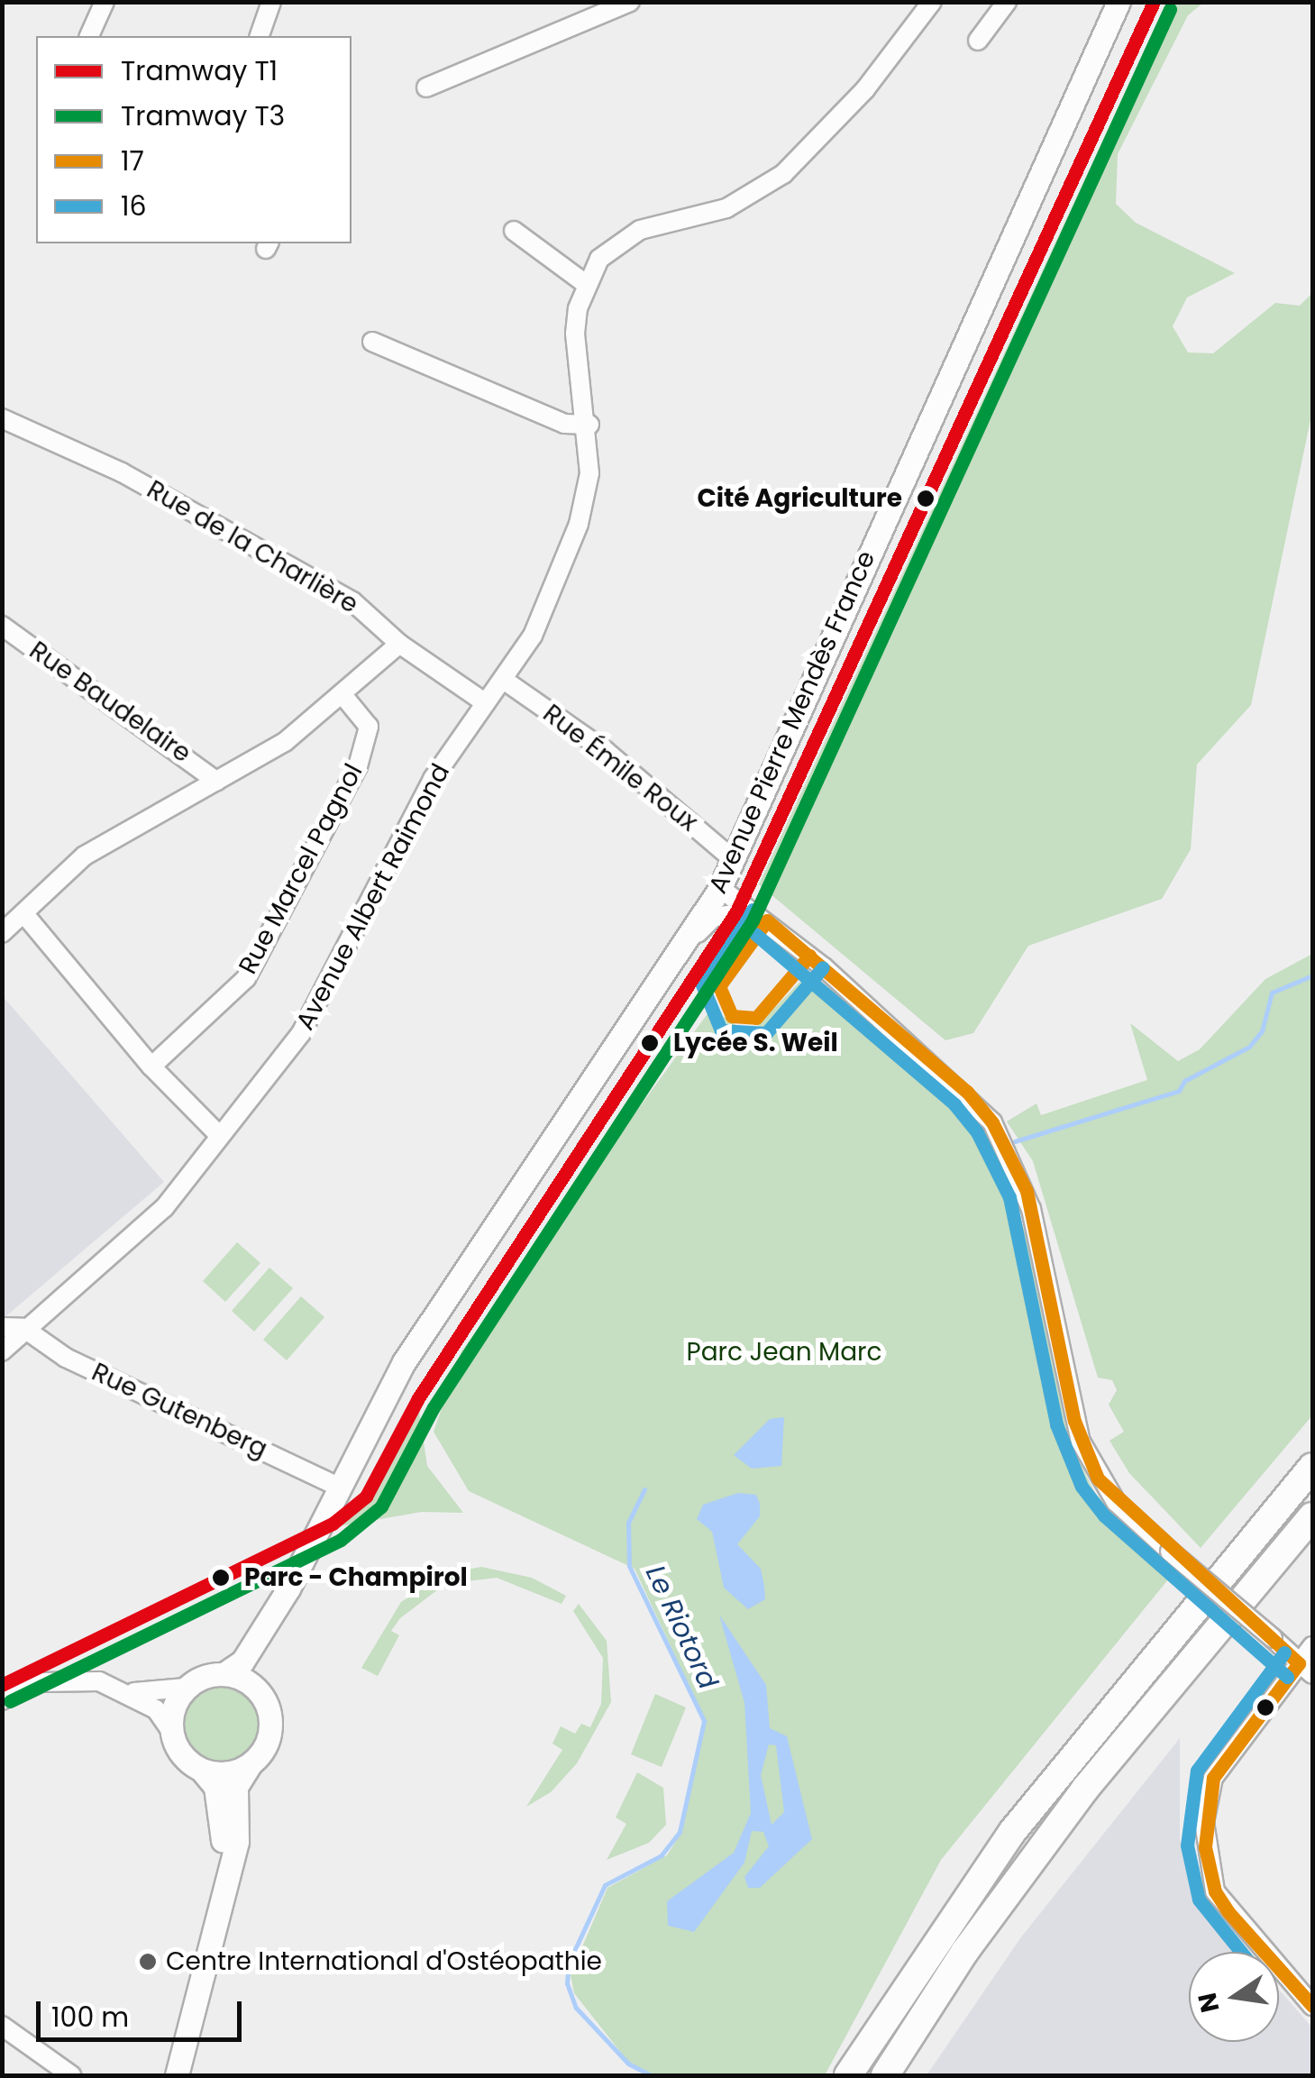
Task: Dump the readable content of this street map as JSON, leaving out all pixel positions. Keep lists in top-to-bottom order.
{
  "streets": {
    "main road": ["Avenue Pierre Mendès France"],
    "street": [
      "Rue de la Charlière",
      "Rue Baudelaire",
      "Rue Émile Roux",
      "Rue Marcel Pagnol",
      "Avenue Albert Raimond",
      "Rue Gutenberg"
    ]
  },
  "crossings": [
    ["Rue de la Charlière", "Avenue Albert Raimond"],
    ["Avenue Pierre Mendès France", "Rue Émile Roux"],
    ["Avenue Pierre Mendès France", "Rue Gutenberg"],
    ["Rue Émile Roux", "Avenue Albert Raimond"],
    ["Avenue Albert Raimond", "Rue Gutenberg"]
  ],
  "water": ["Le Riotord"],
  "parks": ["Parc Jean Marc"],
  "places": [
    "Cité Agriculture",
    "Lycée S. Weil",
    "Parc - Champirol",
    "Centre International d'Ostéopathie"
  ],
  "lines": [
    "tram line T1",
    "tram line T3",
    "transit line 16",
    "transit line 17"
  ],
  "legend": [
    "Tramway T1",
    "Tramway T3",
    "17",
    "16"
  ],
  "scale_bar": "100 m",
  "north": "left"
}
